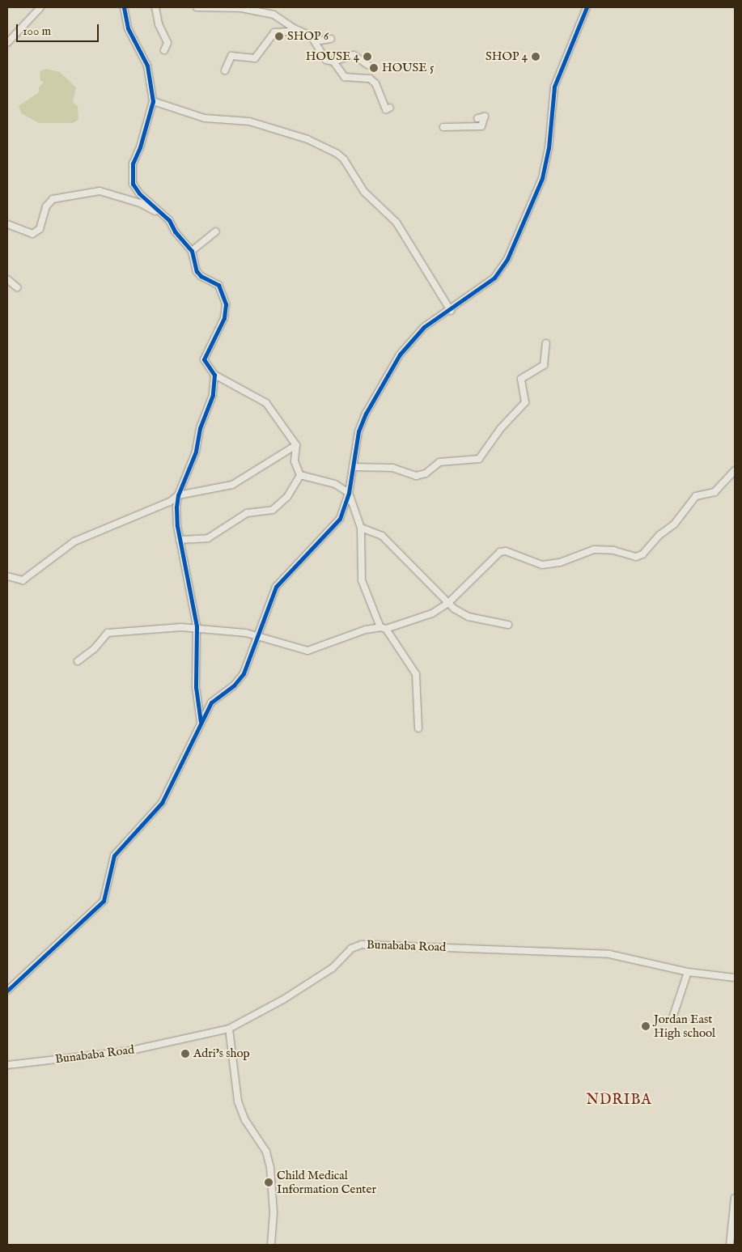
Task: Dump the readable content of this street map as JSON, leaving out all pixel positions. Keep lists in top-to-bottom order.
{
  "streets": {
    "street": ["Bunababa Road"]
  },
  "districts": ["NDRIBA"],
  "places": [
    "SHOP 6",
    "HOUSE 4",
    "SHOP 4",
    "HOUSE 5",
    "Jordan East High school",
    "Adri's shop",
    "Child Medical Information Center"
  ],
  "scale_bar": "100 m"
}
